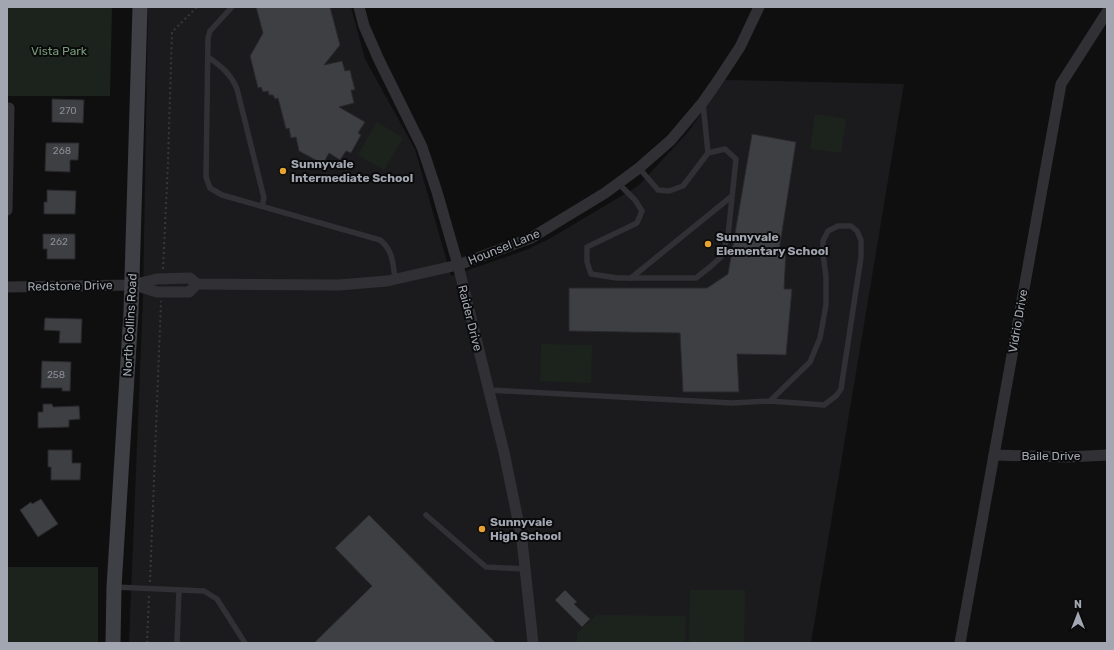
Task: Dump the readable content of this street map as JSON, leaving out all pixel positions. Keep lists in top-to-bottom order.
{
  "streets": {
    "street": [
      "Hounsel Lane",
      "Redstone Drive",
      "Raider Drive",
      "Vidrio Drive",
      "North Collins Road",
      "Baile Drive"
    ]
  },
  "crossings": [
    ["Hounsel Lane", "Redstone Drive"],
    ["Hounsel Lane", "Raider Drive"],
    ["Hounsel Lane", "North Collins Road"],
    ["Redstone Drive", "North Collins Road"],
    ["Vidrio Drive", "Baile Drive"]
  ],
  "parks": ["Vista Park"],
  "places": ["Sunnyvale Intermediate School", "Sunnyvale Elementary School", "Sunnyvale High School"],
  "house_numbers": [
    "270",
    "268",
    "262",
    "258"
  ],
  "north": "top"
}
